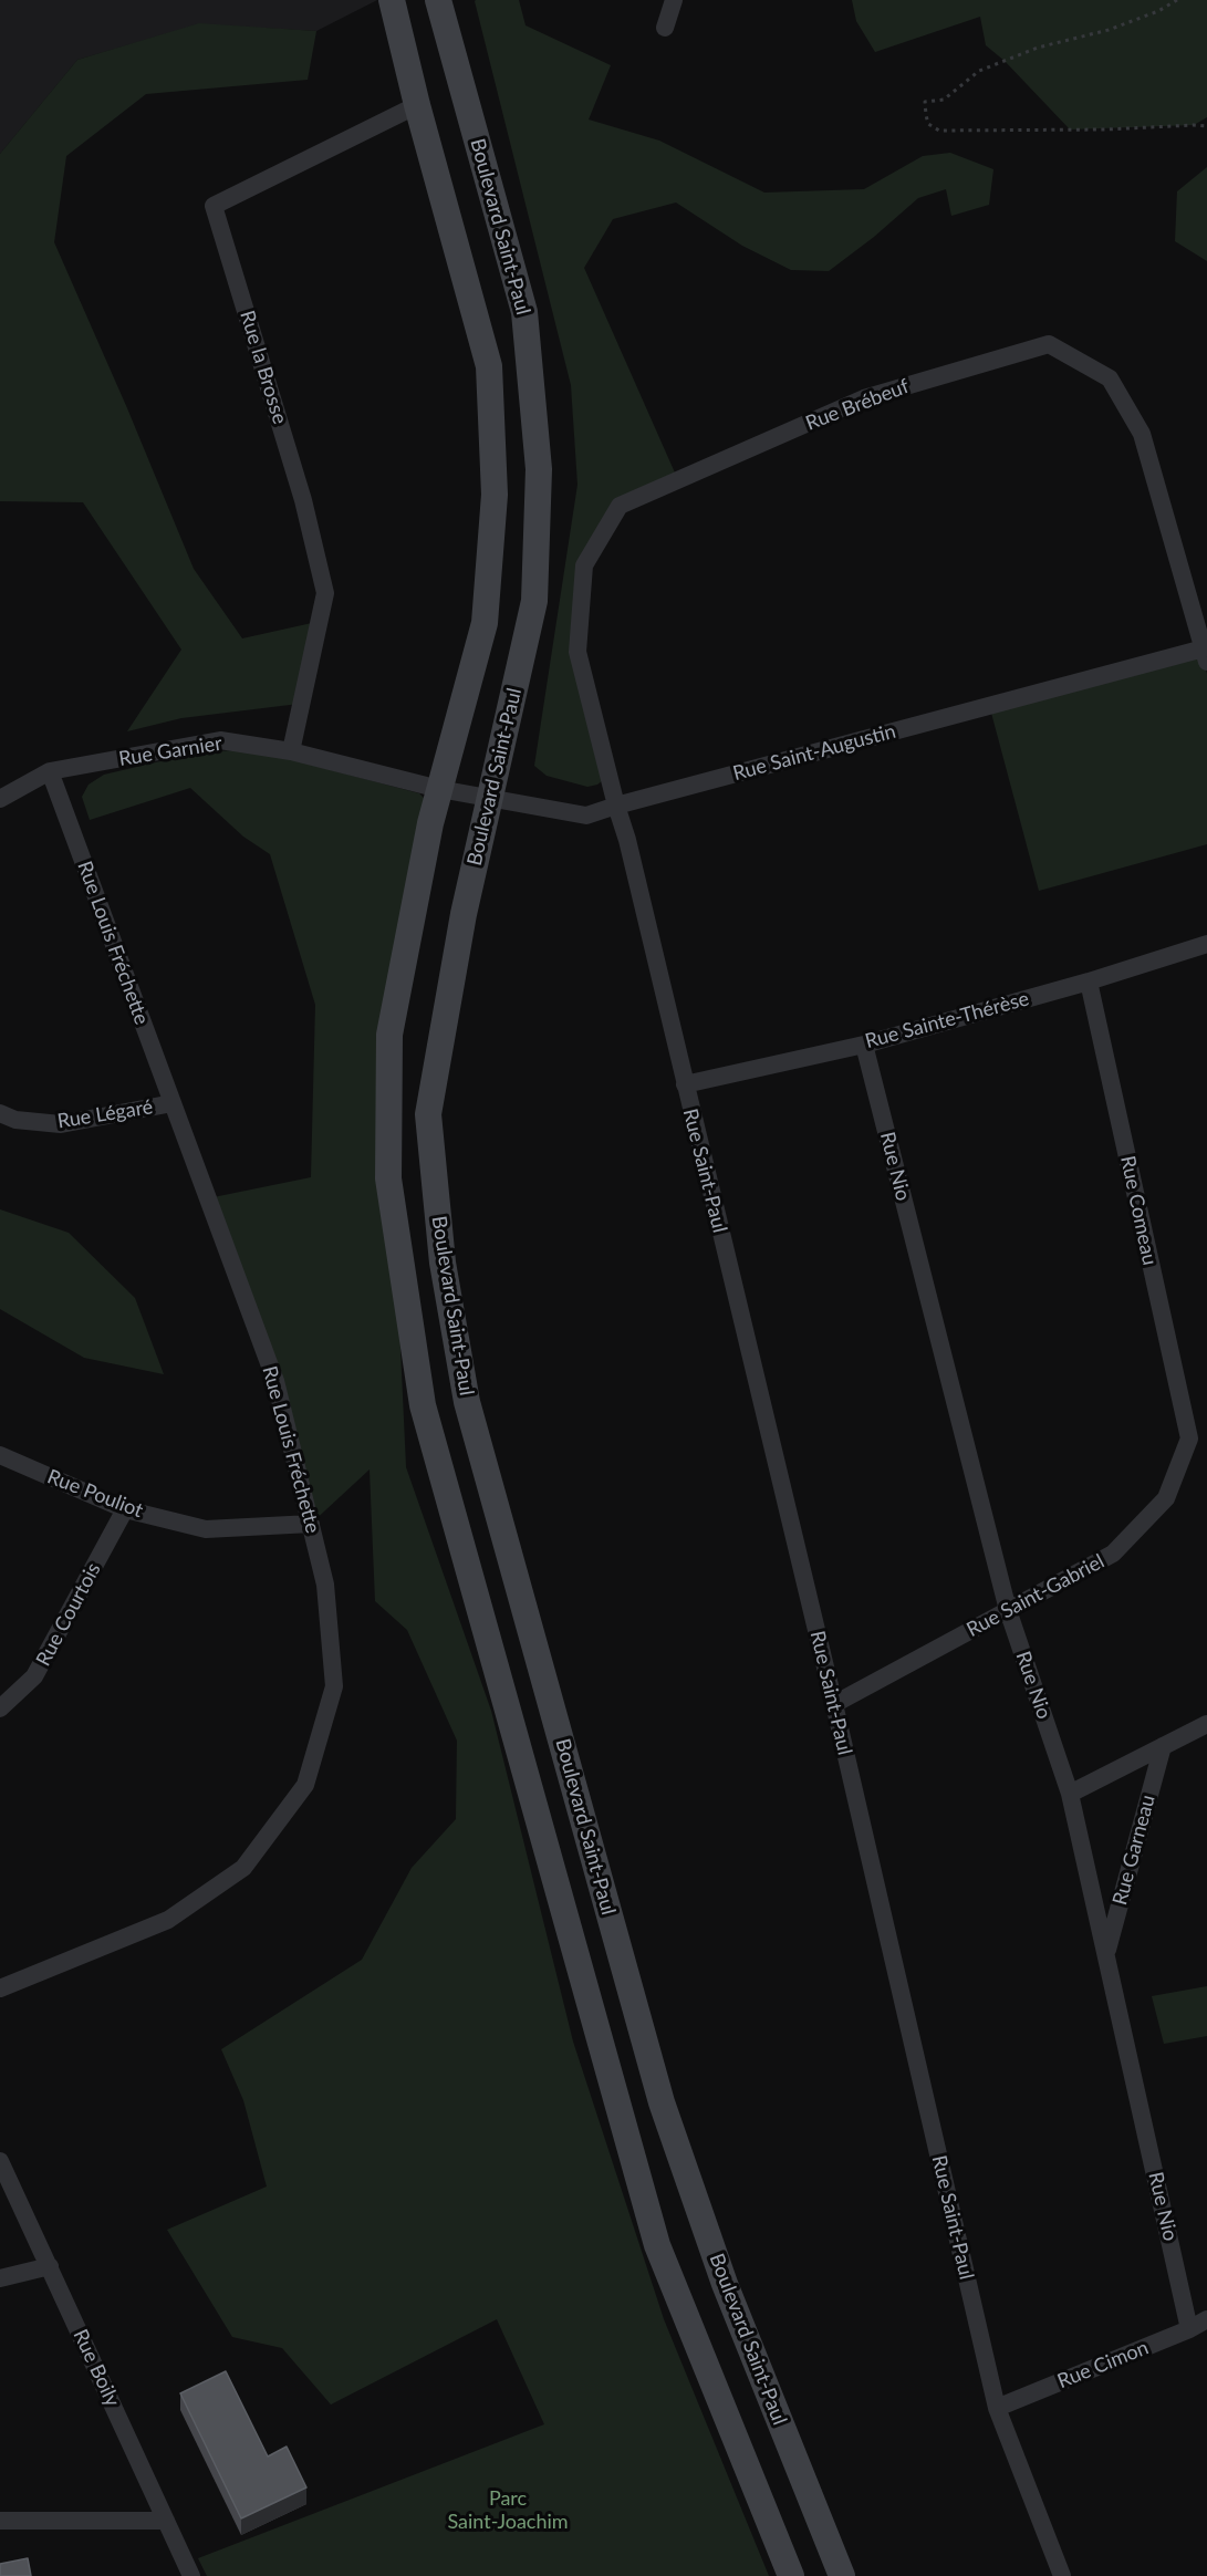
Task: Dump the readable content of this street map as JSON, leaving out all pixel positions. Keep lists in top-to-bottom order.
{
  "streets": {
    "main road": ["Boulevard Saint-Paul"],
    "street": [
      "Rue la Brosse",
      "Rue Brébeuf",
      "Rue Garnier",
      "Rue Saint-Augustin",
      "Rue Louis Fréchette",
      "Rue Sainte-Thérèse",
      "Rue Légaré",
      "Rue Nio",
      "Rue Saint-Paul",
      "Rue Comeau",
      "Rue Pouliot",
      "Rue Saint-Gabriel",
      "Rue Courtois",
      "Rue Garneau",
      "Rue Cimon",
      "Rue Boily"
    ]
  },
  "crossings": [
    ["Boulevard Saint-Paul", "Rue la Brosse"],
    ["Boulevard Saint-Paul", "Rue Garnier"],
    ["Boulevard Saint-Paul", "Rue Saint-Augustin"],
    ["Rue la Brosse", "Rue Garnier"],
    ["Rue Brébeuf", "Rue Saint-Augustin"],
    ["Rue Brébeuf", "Rue Saint-Paul"],
    ["Rue Garnier", "Rue Saint-Augustin"],
    ["Rue Garnier", "Rue Louis Fréchette"],
    ["Rue Saint-Augustin", "Rue Saint-Paul"],
    ["Rue Louis Fréchette", "Rue Légaré"],
    ["Rue Louis Fréchette", "Rue Pouliot"],
    ["Rue Sainte-Thérèse", "Rue Nio"],
    ["Rue Sainte-Thérèse", "Rue Saint-Paul"],
    ["Rue Sainte-Thérèse", "Rue Comeau"],
    ["Rue Nio", "Rue Saint-Gabriel"],
    ["Rue Nio", "Rue Garneau"],
    ["Rue Nio", "Rue Cimon"],
    ["Rue Saint-Paul", "Rue Saint-Gabriel"],
    ["Rue Saint-Paul", "Rue Cimon"],
    ["Rue Comeau", "Rue Saint-Gabriel"],
    ["Rue Pouliot", "Rue Courtois"]
  ],
  "parks": ["Parc Saint-Joachim"]
}
